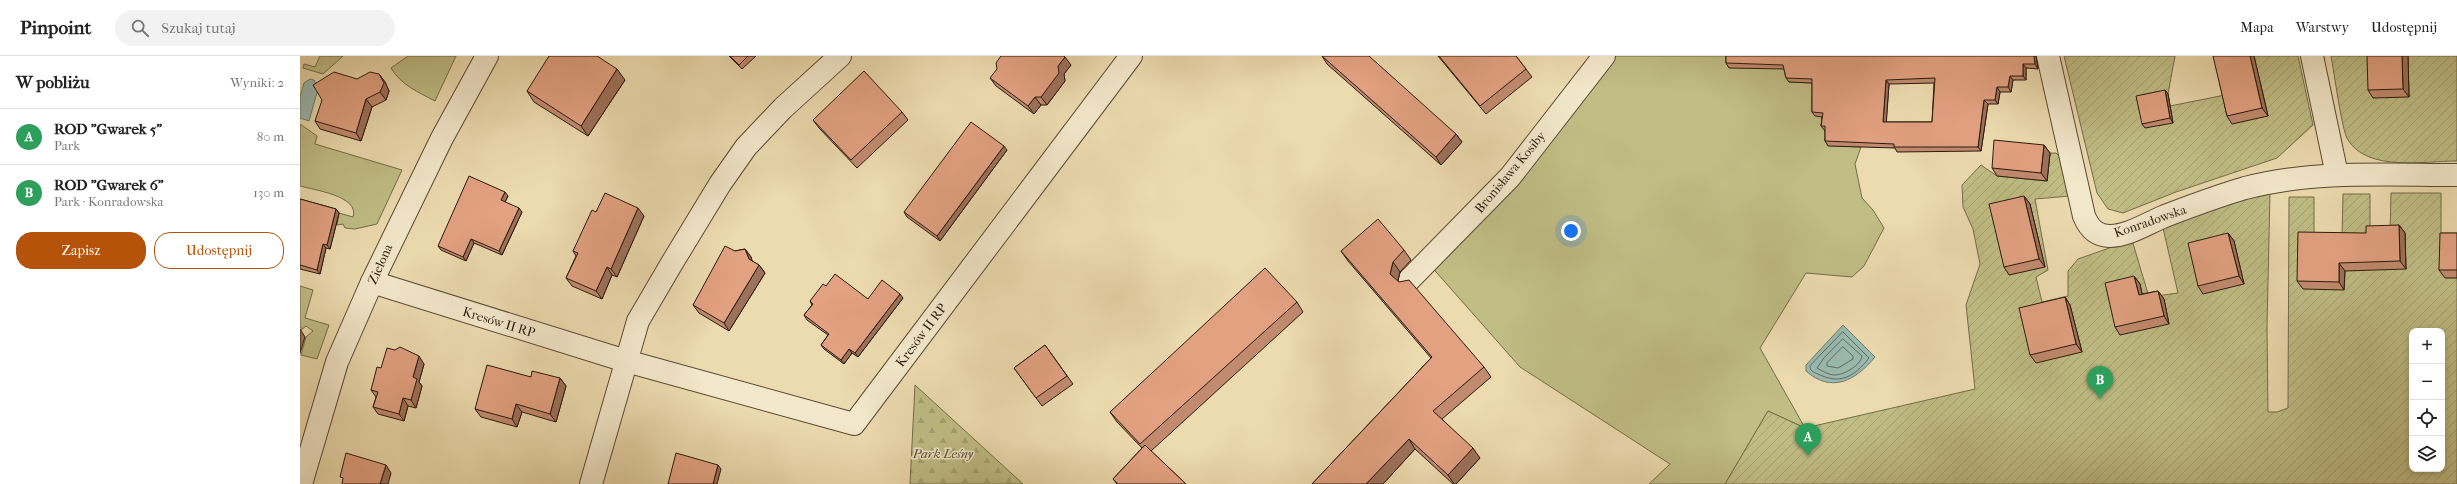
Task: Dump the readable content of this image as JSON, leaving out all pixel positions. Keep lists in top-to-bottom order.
{
  "streets": {
    "street": [
      "Bronisława Kosiby",
      "Konradowska",
      "Zielona",
      "Kresów II RP"
    ]
  },
  "crossings": [
    ["Zielona", "Kresów II RP"]
  ],
  "parks": ["Park Leśny"],
  "page": {
    "header": "Pinpoint",
    "search": "Szukaj tutaj",
    "nav": ["Mapa", "Warstwy", "Udostępnij"],
    "heading": ["W pobliżu", "Wyniki: 2"],
    "list": [
      {
        "mark": "A",
        "name": "ROD \"Gwarek 5\"",
        "note": "Park",
        "value": "80 m"
      },
      {
        "mark": "B",
        "name": "ROD \"Gwarek 6\"",
        "note": "Park · Konradowska",
        "value": "130 m"
      }
    ],
    "buttons": ["Zapisz", "Udostępnij"],
    "map_buttons": ["+", "−"],
    "pins": ["B", "A"]
  }
}
